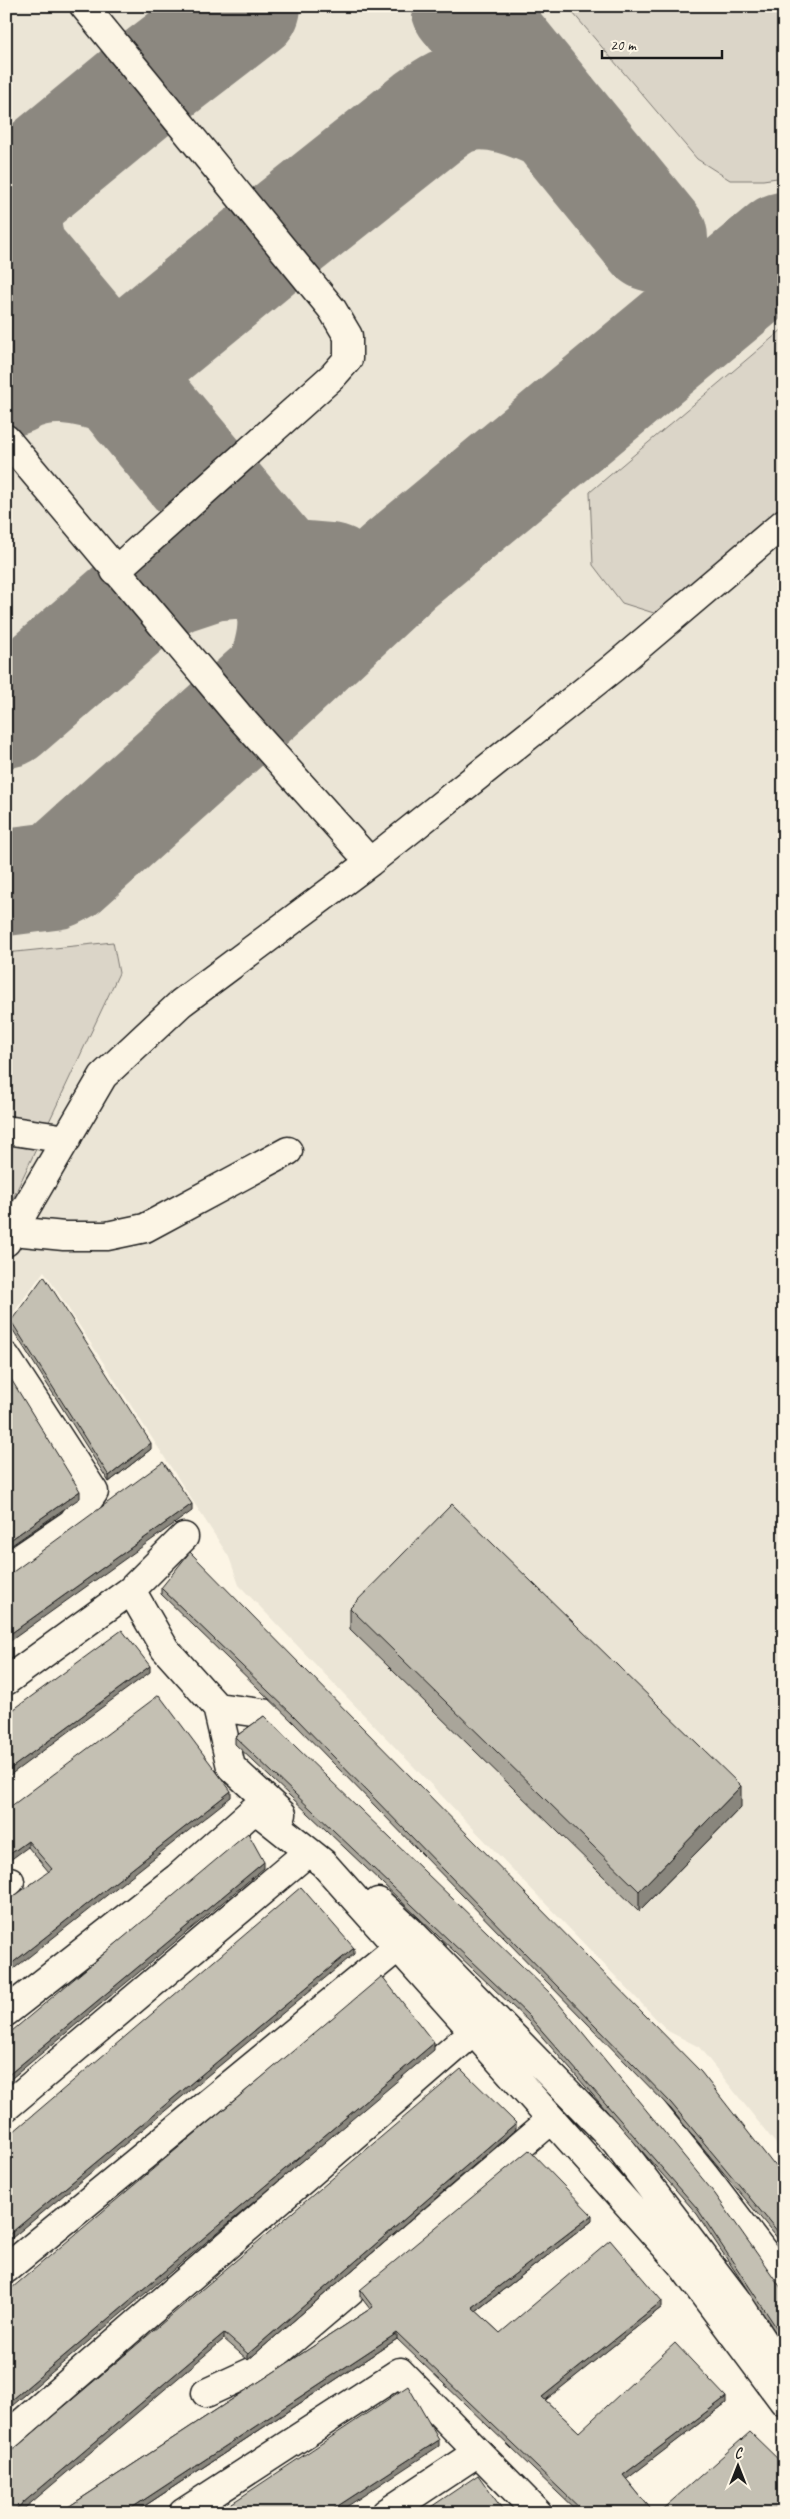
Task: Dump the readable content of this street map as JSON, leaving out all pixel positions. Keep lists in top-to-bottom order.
{
  "scale_bar": "20 m",
  "north": "top"
}
